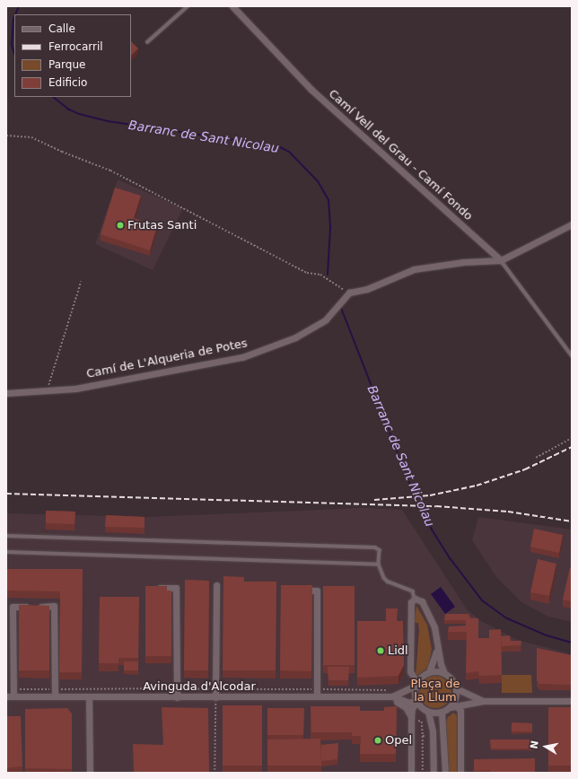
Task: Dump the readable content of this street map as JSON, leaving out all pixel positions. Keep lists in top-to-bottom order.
{
  "streets": {
    "street": ["Camí Vell del Grau - Camí Fondo", "Camí de L'Alqueria de Potes", "Avinguda d'Alcodar"]
  },
  "water": ["Barranc de Sant Nicolau"],
  "parks": ["Plaça de la Llum"],
  "places": ["Frutas Santi", "Lidl", "Opel"],
  "legend": [
    "Calle",
    "Ferrocarril",
    "Parque",
    "Edificio"
  ],
  "north": "left"
}
